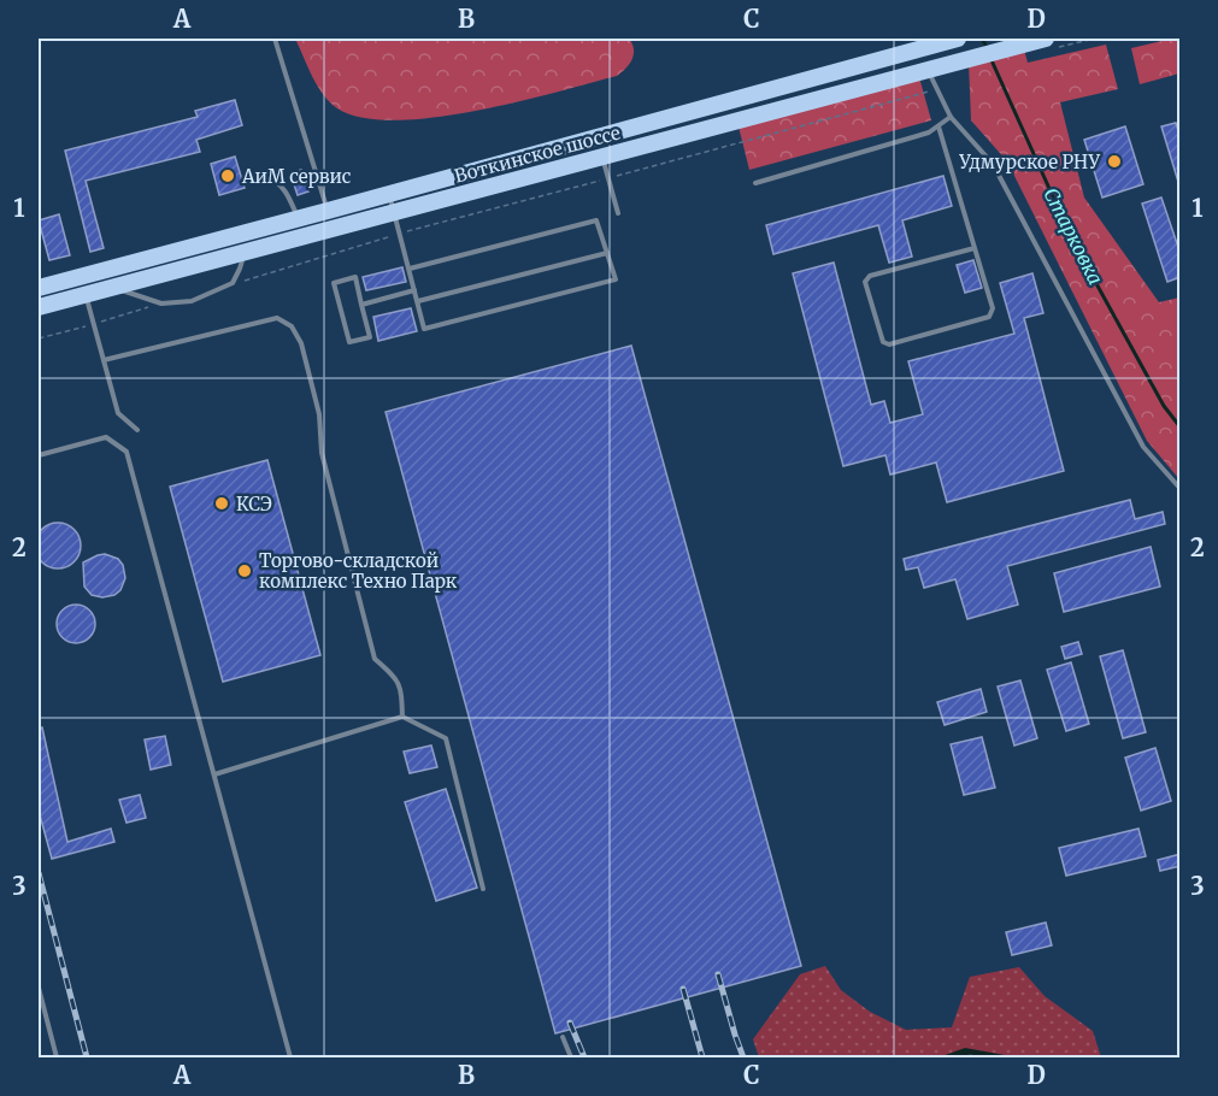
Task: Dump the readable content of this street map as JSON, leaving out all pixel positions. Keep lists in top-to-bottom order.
{
  "streets": {
    "main road": ["Воткинское шоссе"]
  },
  "water": ["Старковка"],
  "places": [
    "Удмурское РНУ",
    "АиМ сервис",
    "КСЭ",
    "Торгово-складской комплекс Техно Парк"
  ],
  "grid": {
    "columns": [
      "A",
      "B",
      "C",
      "D"
    ],
    "rows": ["1", "2", "3"]
  }
}
